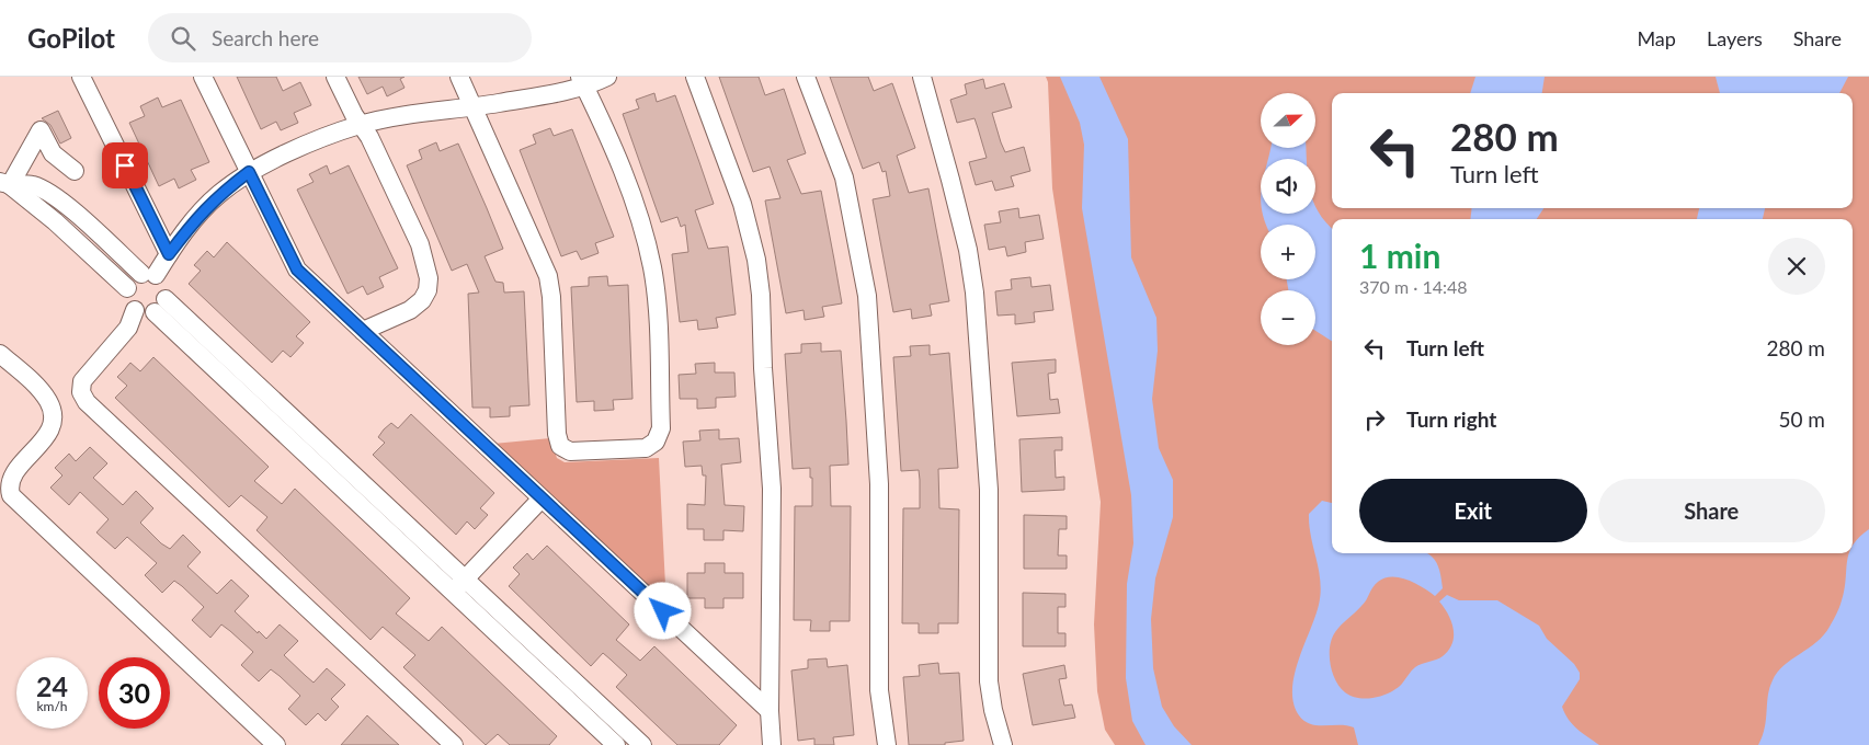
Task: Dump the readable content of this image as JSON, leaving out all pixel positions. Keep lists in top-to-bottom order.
{
  "north": "right",
  "page": {
    "header": "GoPilot",
    "search": "Search here",
    "nav": ["Map", "Layers", "Share"],
    "map_buttons": ["+", "−"],
    "turn": ["280 m", "Turn left"],
    "heading": ["1 min", "370 m · 14:48"],
    "list": [
      {
        "name": "Turn left",
        "value": "280 m"
      },
      {
        "name": "Turn right",
        "value": "50 m"
      }
    ],
    "buttons": ["Exit", "Share"],
    "speed": "24 km/h",
    "limit": "30"
  }
}
